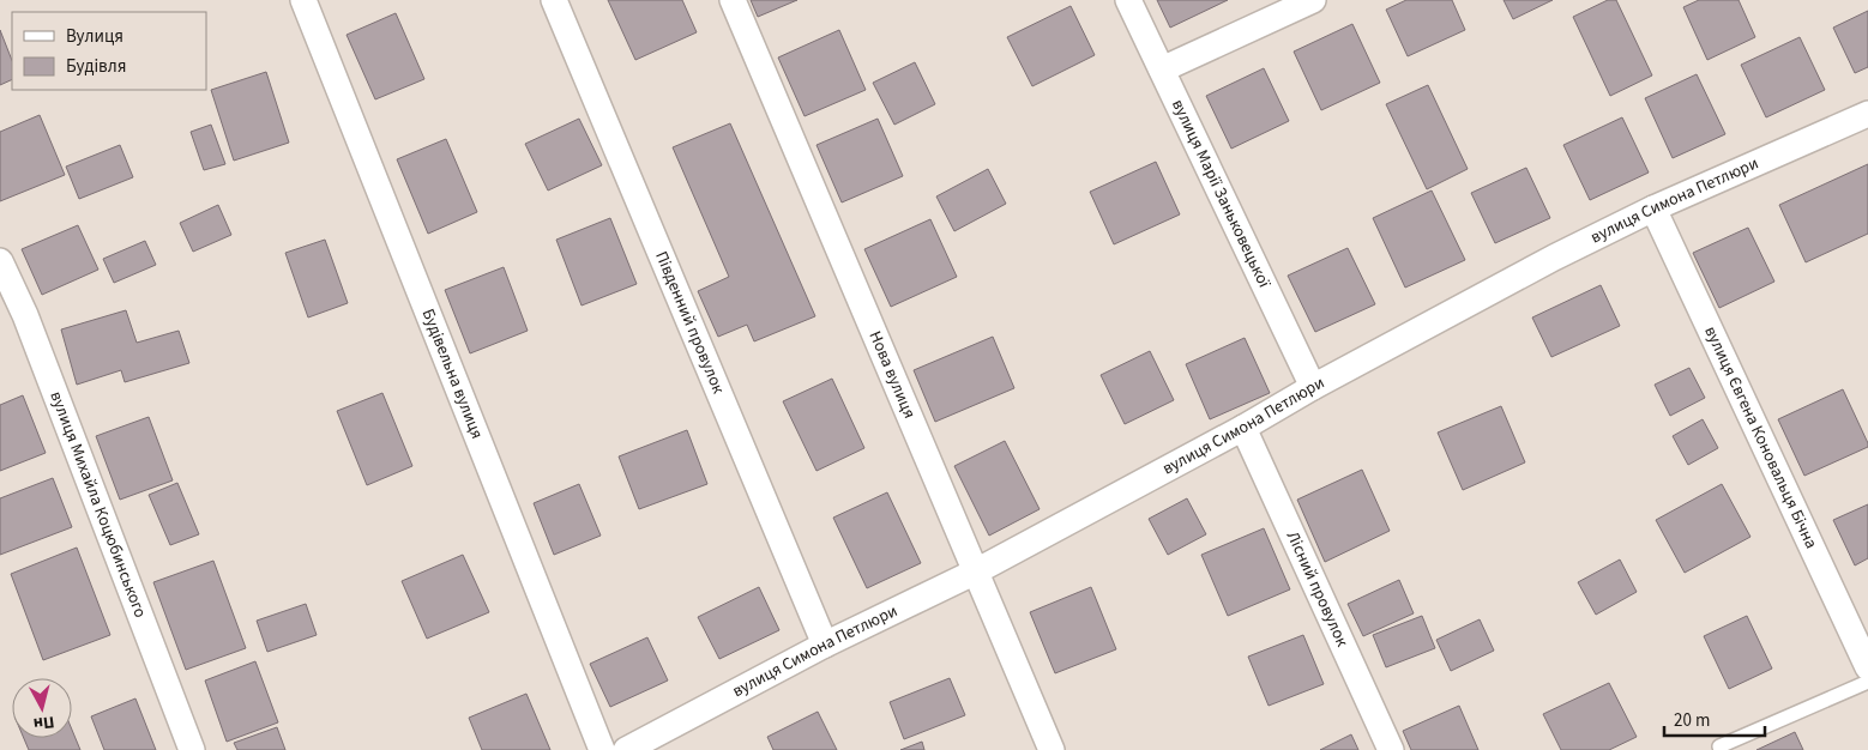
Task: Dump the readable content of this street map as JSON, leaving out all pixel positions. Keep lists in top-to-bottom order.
{
  "streets": {
    "street": [
      "вулиця Марії Заньковецької",
      "вулиця Симона Петлюри",
      "Південний провулок",
      "Будівельна вулиця",
      "Нова вулиця",
      "вулиця Євгена Коновальця Бічна",
      "вулиця Михайла Коцюбинського",
      "Лісний провулок"
    ]
  },
  "crossings": [
    ["вулиця Марії Заньковецької", "вулиця Симона Петлюри"],
    ["вулиця Симона Петлюри", "Південний провулок"],
    ["вулиця Симона Петлюри", "Нова вулиця"],
    ["вулиця Симона Петлюри", "вулиця Євгена Коновальця Бічна"],
    ["вулиця Симона Петлюри", "Лісний провулок"]
  ],
  "legend": ["Вулиця", "Будівля"],
  "scale_bar": "20 m",
  "north": "bottom"
}
